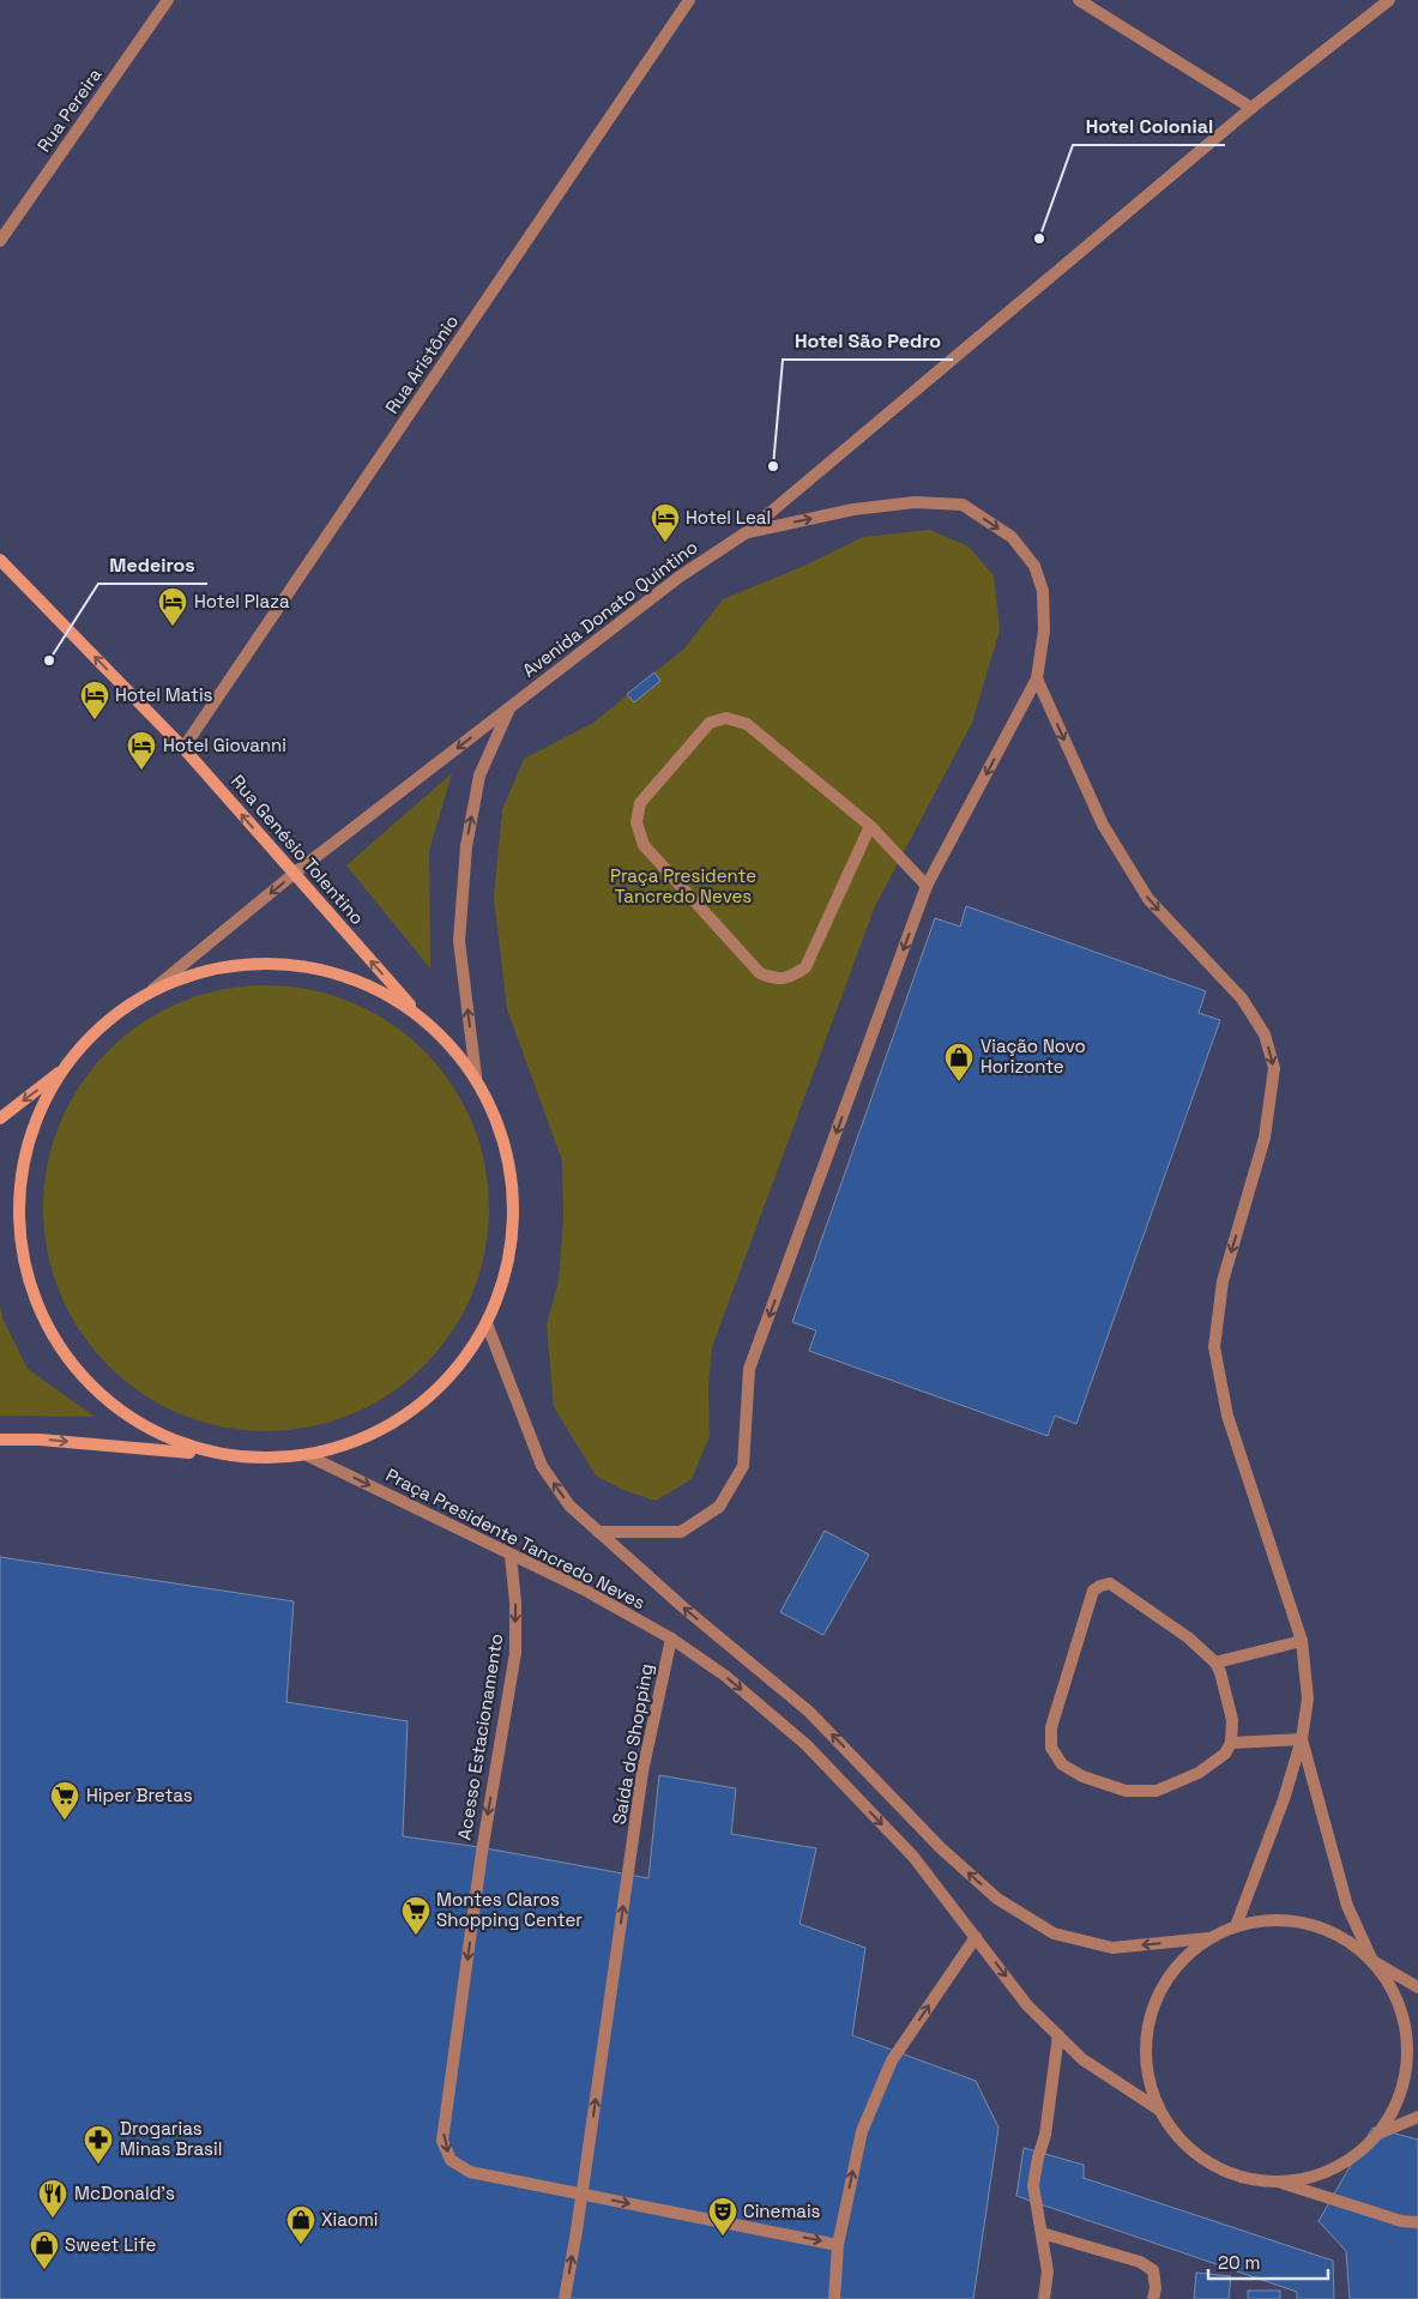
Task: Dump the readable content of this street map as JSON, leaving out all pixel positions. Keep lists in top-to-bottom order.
{
  "streets": {
    "street": [
      "Rua Pereira",
      "Rua Aristônio",
      "Avenida Donato Quintino",
      "Rua Genésio Tolentino",
      "Praça Presidente Tancredo Neves",
      "Acesso Estacionamento",
      "Saída do Shopping"
    ]
  },
  "crossings": [
    ["Rua Aristônio", "Rua Genésio Tolentino"],
    ["Avenida Donato Quintino", "Rua Genésio Tolentino"],
    ["Avenida Donato Quintino", "Praça Presidente Tancredo Neves"],
    ["Rua Genésio Tolentino", "Praça Presidente Tancredo Neves"],
    ["Praça Presidente Tancredo Neves", "Acesso Estacionamento"],
    ["Praça Presidente Tancredo Neves", "Saída do Shopping"]
  ],
  "one_way": ["Rua Genésio Tolentino", "Saída do Shopping"],
  "parks": ["Praça Presidente Tancredo Neves"],
  "places": {
    "other": ["Hotel Colonial", "Hotel São Pedro", "Medeiros"],
    "hotel": [
      "Hotel Leal",
      "Hotel Plaza",
      "Hotel Matis",
      "Hotel Giovanni"
    ],
    "shop": ["Viação Novo Horizonte", "Xiaomi", "Sweet Life"],
    "supermarket": ["Hiper Bretas", "Montes Claros Shopping Center"],
    "pharmacy": ["Drogarias Minas Brasil"],
    "restaurant": ["McDonald's"],
    "theatre": ["Cinemais"]
  },
  "scale_bar": "20 m"
}
